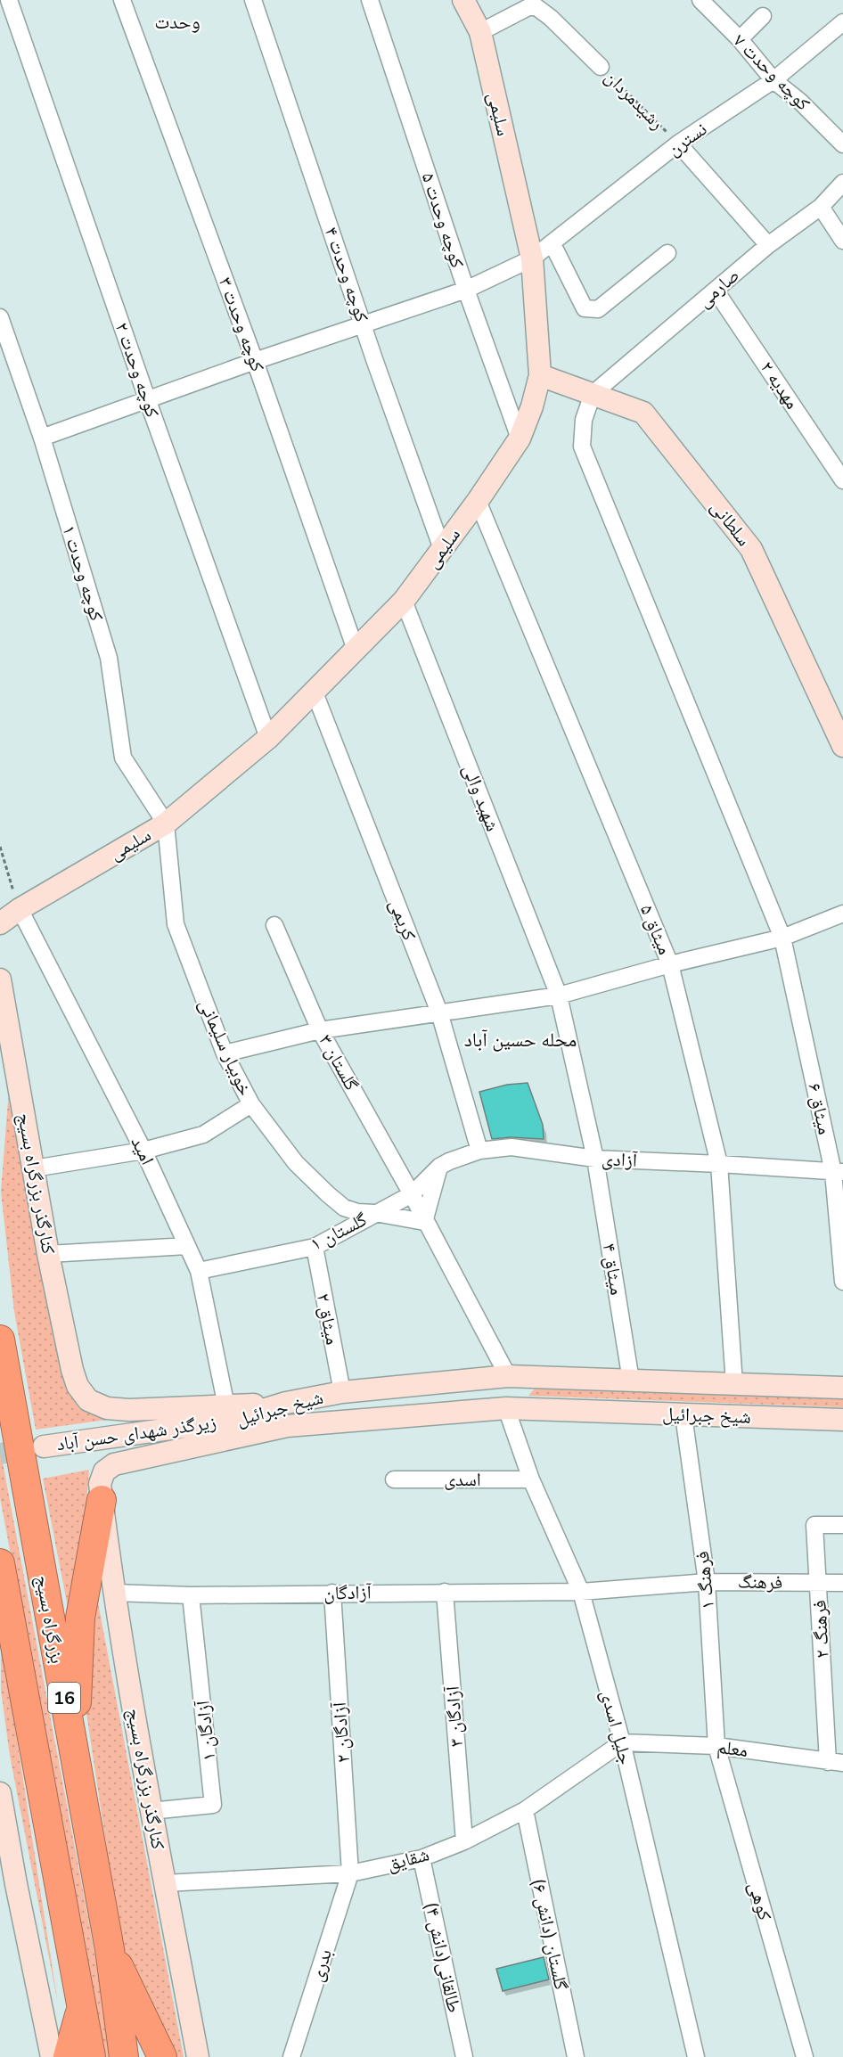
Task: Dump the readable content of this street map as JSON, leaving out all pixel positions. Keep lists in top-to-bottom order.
{
  "streets": {
    "highway": ["بزرگراه بسیج", "16"],
    "street": [
      "کوچه وحدت ۷",
      "رشیدمردان",
      "سلیمی",
      "نسترن",
      "کوچه وحدت ۵",
      "کوچه وحدت ۴",
      "صارمی",
      "کوچه وحدت ۳",
      "کوچه وحدت ۲",
      "مهدیه ۲",
      "سلطانی",
      "کوچه وحدت ۱",
      "شهید والی",
      "کریمی",
      "میثاق ۵",
      "خوبیار سلیمانی",
      "گلستان ۳",
      "میثاق ۶",
      "امید",
      "آزادی",
      "کنارگذر بزرگراه بسیج",
      "گلستان ۱",
      "میثاق ۴",
      "میثاق ۲",
      "شیخ جبرائیل",
      "زیرگذر شهدای حسن آباد",
      "اسدی",
      "فرهنگ ۱",
      "فرهنگ",
      "آزادگان",
      "فرهنگ ۲",
      "آزادگان ۳",
      "جلیل اسدی",
      "آزادگان ۱",
      "آزادگان ۲",
      "معلم",
      "شقایق",
      "کوهی",
      "گلستان (دانش ۶)",
      "طالقانی(دانش ۴)",
      "بدری"
    ]
  },
  "crossings": [
    ["کوچه وحدت ۷", "نسترن"],
    ["رشیدمردان", "سلیمی"],
    ["رشیدمردان", "نسترن"],
    ["رشیدمردان", "صارمی"],
    ["سلیمی", "نسترن"],
    ["سلیمی", "کوچه وحدت ۵"],
    ["سلیمی", "کوچه وحدت ۴"],
    ["سلیمی", "کوچه وحدت ۳"],
    ["سلیمی", "کوچه وحدت ۲"],
    ["سلیمی", "سلطانی"],
    ["سلیمی", "کوچه وحدت ۱"],
    ["سلیمی", "شهید والی"],
    ["سلیمی", "کریمی"],
    ["سلیمی", "میثاق ۵"],
    ["سلیمی", "خوبیار سلیمانی"],
    ["سلیمی", "امید"],
    ["نسترن", "کوچه وحدت ۵"],
    ["نسترن", "کوچه وحدت ۴"],
    ["نسترن", "کوچه وحدت ۳"],
    ["نسترن", "کوچه وحدت ۲"],
    ["نسترن", "کوچه وحدت ۱"],
    ["صارمی", "مهدیه ۲"],
    ["صارمی", "سلطانی"],
    ["صارمی", "میثاق ۶"],
    ["سلطانی", "میثاق ۶"],
    ["کوچه وحدت ۱", "خوبیار سلیمانی"],
    ["شهید والی", "آزادی"],
    ["شهید والی", "میثاق ۴"],
    ["کریمی", "آزادی"],
    ["میثاق ۵", "آزادی"],
    ["میثاق ۵", "شیخ جبرائیل"],
    ["خوبیار سلیمانی", "گلستان ۱"],
    ["گلستان ۳", "آزادی"],
    ["گلستان ۳", "گلستان ۱"],
    ["میثاق ۶", "آزادی"],
    ["امید", "کنارگذر بزرگراه بسیج"],
    ["امید", "گلستان ۱"],
    ["امید", "شیخ جبرائیل"],
    ["امید", "زیرگذر شهدای حسن آباد"],
    ["آزادی", "گلستان ۱"],
    ["آزادی", "میثاق ۴"],
    ["کنارگذر بزرگراه بسیج", "شیخ جبرائیل"],
    ["کنارگذر بزرگراه بسیج", "زیرگذر شهدای حسن آباد"],
    ["کنارگذر بزرگراه بسیج", "آزادگان"],
    ["کنارگذر بزرگراه بسیج", "آزادگان ۱"],
    ["کنارگذر بزرگراه بسیج", "شقایق"],
    ["گلستان ۱", "میثاق ۲"],
    ["میثاق ۴", "شیخ جبرائیل"],
    ["میثاق ۲", "شیخ جبرائیل"],
    ["شیخ جبرائیل", "زیرگذر شهدای حسن آباد"],
    ["شیخ جبرائیل", "فرهنگ ۱"],
    ["شیخ جبرائیل", "جلیل اسدی"],
    ["اسدی", "جلیل اسدی"],
    ["فرهنگ ۱", "فرهنگ"],
    ["فرهنگ ۱", "معلم"],
    ["فرهنگ ۱", "کوهی"],
    ["فرهنگ", "آزادگان"],
    ["فرهنگ", "فرهنگ ۲"],
    ["فرهنگ", "جلیل اسدی"],
    ["آزادگان", "آزادگان ۳"],
    ["آزادگان", "جلیل اسدی"],
    ["آزادگان", "آزادگان ۱"],
    ["آزادگان", "آزادگان ۲"],
    ["فرهنگ ۲", "معلم"],
    ["آزادگان ۳", "شقایق"],
    ["جلیل اسدی", "معلم"],
    ["جلیل اسدی", "شقایق"],
    ["آزادگان ۲", "شقایق"],
    ["آزادگان ۲", "بدری"],
    ["معلم", "شقایق"],
    ["معلم", "کوهی"],
    ["شقایق", "گلستان (دانش ۶)"],
    ["شقایق", "طالقانی(دانش ۴)"],
    ["شقایق", "بدری"]
  ],
  "districts": ["وحدت", "محله حسین آباد"]
}
